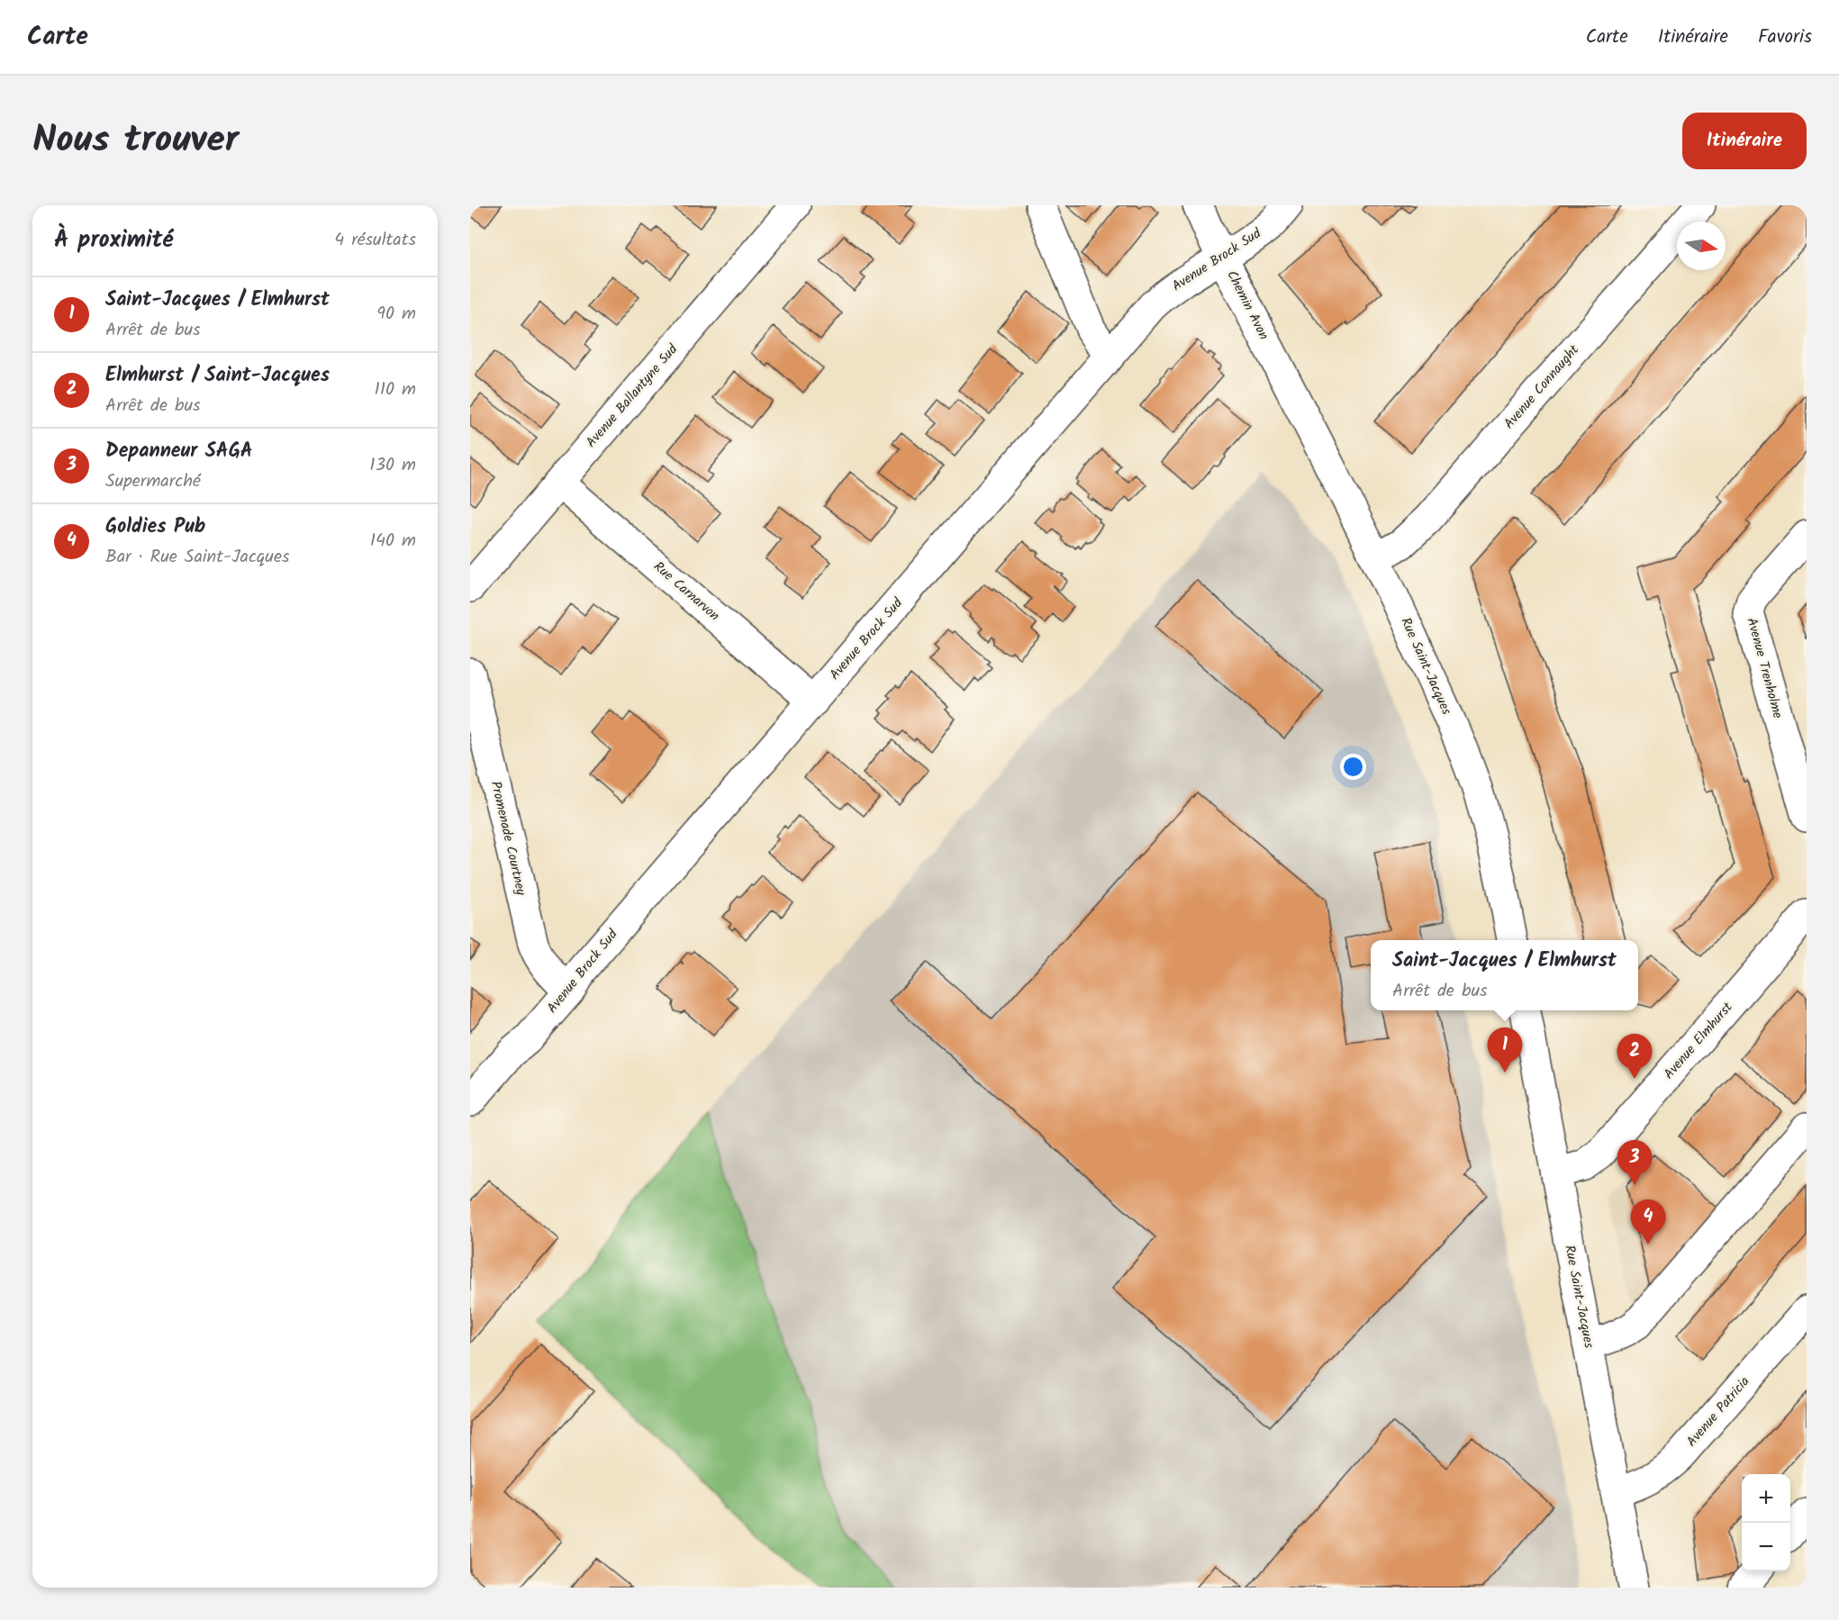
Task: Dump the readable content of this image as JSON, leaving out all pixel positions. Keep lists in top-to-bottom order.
{
  "streets": {
    "street": [
      "Avenue Brock Sud",
      "Chemin Avon",
      "Avenue Connaught",
      "Avenue Ballantyne Sud",
      "Rue Carnarvon",
      "Rue Saint-Jacques",
      "Avenue Trenholme",
      "Promenade Courtney",
      "Avenue Elmhurst",
      "Avenue Patricia"
    ]
  },
  "crossings": [
    ["Avenue Brock Sud", "Chemin Avon"],
    ["Avenue Brock Sud", "Rue Carnarvon"],
    ["Avenue Brock Sud", "Promenade Courtney"],
    ["Chemin Avon", "Rue Saint-Jacques"],
    ["Avenue Connaught", "Rue Saint-Jacques"],
    ["Avenue Ballantyne Sud", "Rue Carnarvon"],
    ["Rue Saint-Jacques", "Avenue Elmhurst"],
    ["Rue Saint-Jacques", "Avenue Patricia"]
  ],
  "north": "right",
  "page": {
    "header": "Carte",
    "nav": ["Carte", "Itinéraire", "Favoris"],
    "title": "Nous trouver",
    "buttons": "Itinéraire",
    "heading": ["À proximité", "4 résultats"],
    "list": [
      {
        "mark": "1",
        "name": "Saint-Jacques / Elmhurst",
        "note": "Arrêt de bus",
        "value": "90 m"
      },
      {
        "mark": "2",
        "name": "Elmhurst / Saint-Jacques",
        "note": "Arrêt de bus",
        "value": "110 m"
      },
      {
        "mark": "3",
        "name": "Depanneur SAGA",
        "note": "Supermarché",
        "value": "130 m"
      },
      {
        "mark": "4",
        "name": "Goldies Pub",
        "note": "Bar · Rue Saint-Jacques",
        "value": "140 m"
      }
    ],
    "popup": ["Saint-Jacques / Elmhurst", "Arrêt de bus"],
    "pins": [
      "1",
      "2",
      "3",
      "4"
    ],
    "map_buttons": ["+", "−"]
  }
}
